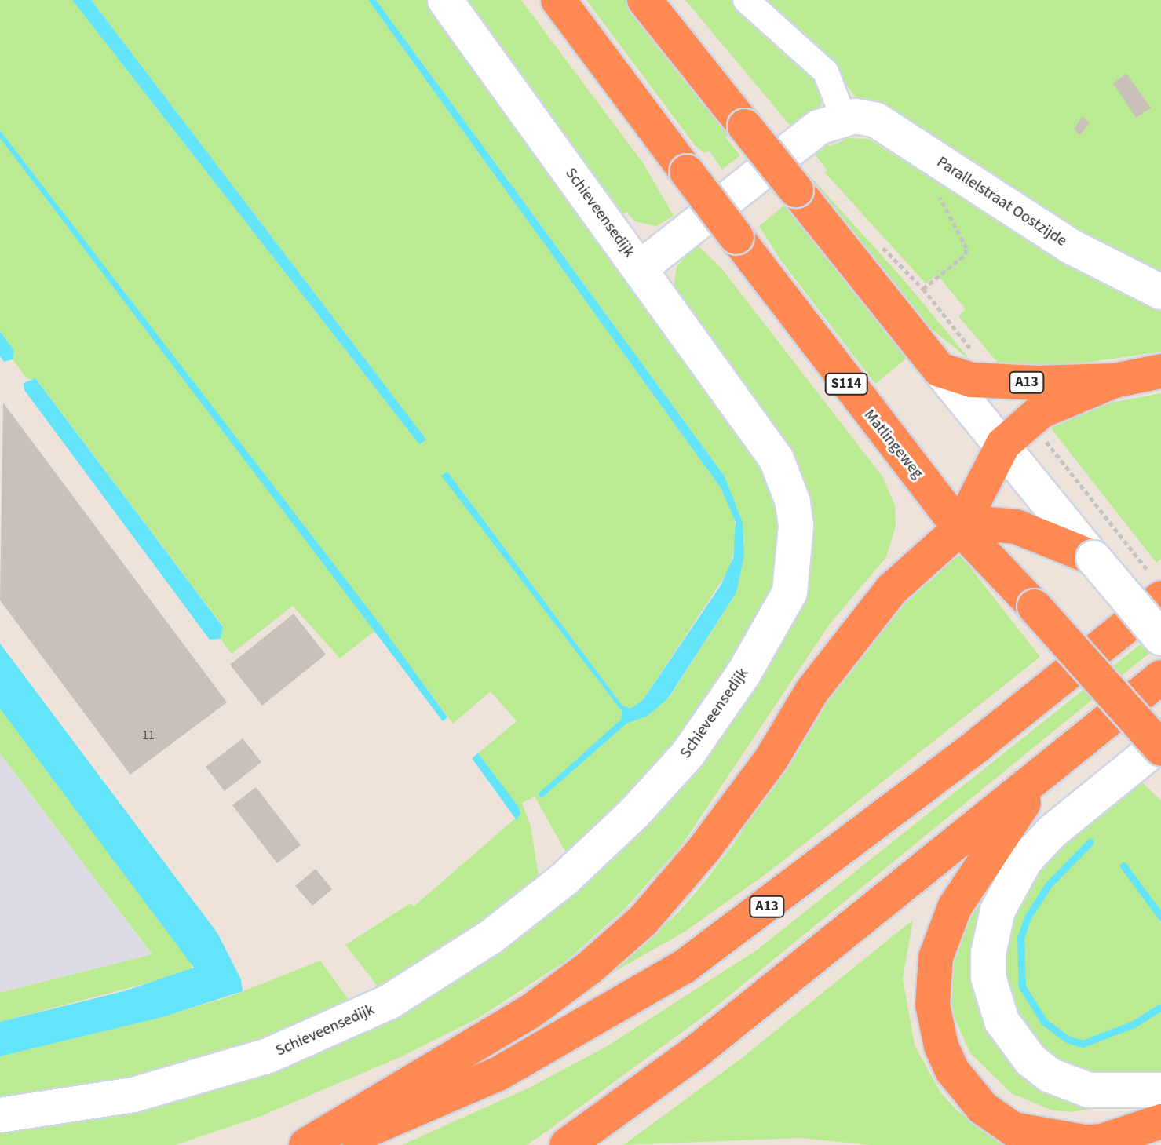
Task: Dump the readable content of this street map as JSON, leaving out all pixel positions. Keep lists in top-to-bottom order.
{
  "streets": {
    "highway": ["A13", "S114", "Matlingeweg"],
    "street": ["Parallelstraat Oostzijde", "Schieveensedijk"]
  },
  "crossings": [
    ["Parallelstraat Oostzijde", "Schieveensedijk"],
    ["A13", "Matlingeweg"]
  ],
  "house_numbers": ["11"]
}
